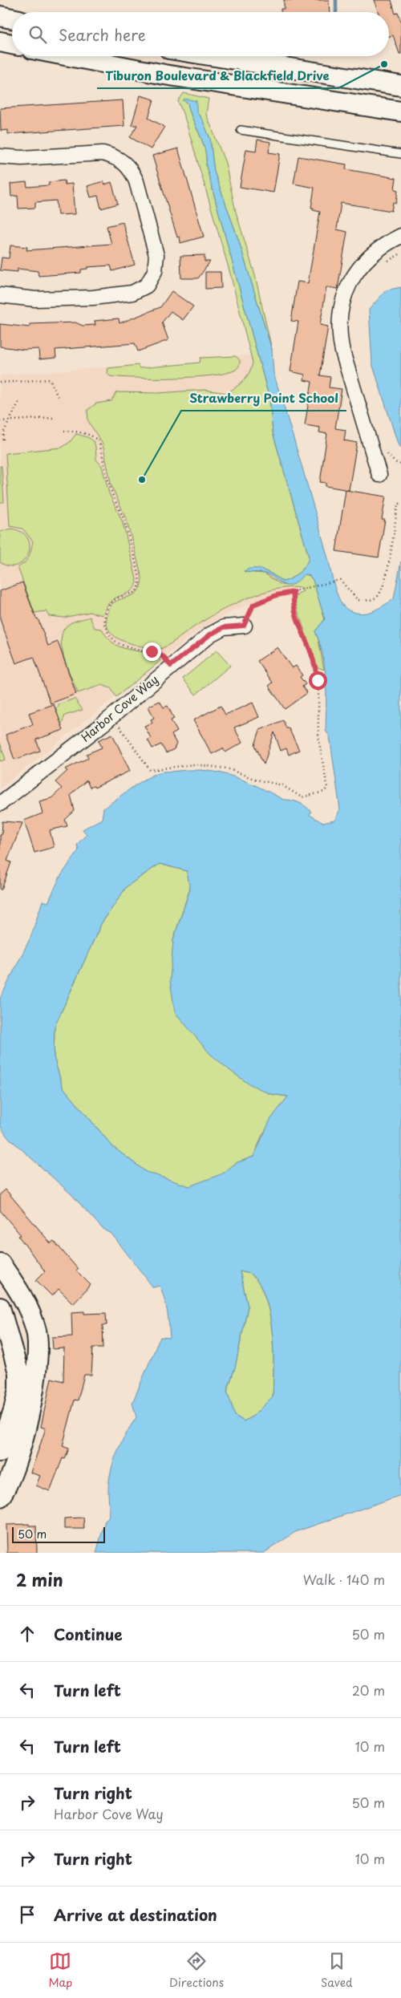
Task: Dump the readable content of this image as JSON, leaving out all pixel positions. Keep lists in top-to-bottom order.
{
  "streets": {
    "street": ["Harbor Cove Way"]
  },
  "places": ["Tiburon Boulevard & Blackfield Drive", "Strawberry Point School"],
  "scale_bar": "50 m",
  "page": {
    "search": "Search here",
    "scale": "50 m",
    "heading": ["2 min", "Walk · 140 m"],
    "list": [
      ["Continue", "50 m"],
      ["Turn left", "20 m"],
      ["Turn left", "10 m"],
      ["Turn right", "Harbor Cove Way", "50 m"],
      ["Turn right", "10 m"],
      "Arrive at destination"
    ],
    "nav": ["Map", "Directions", "Saved"]
  }
}
